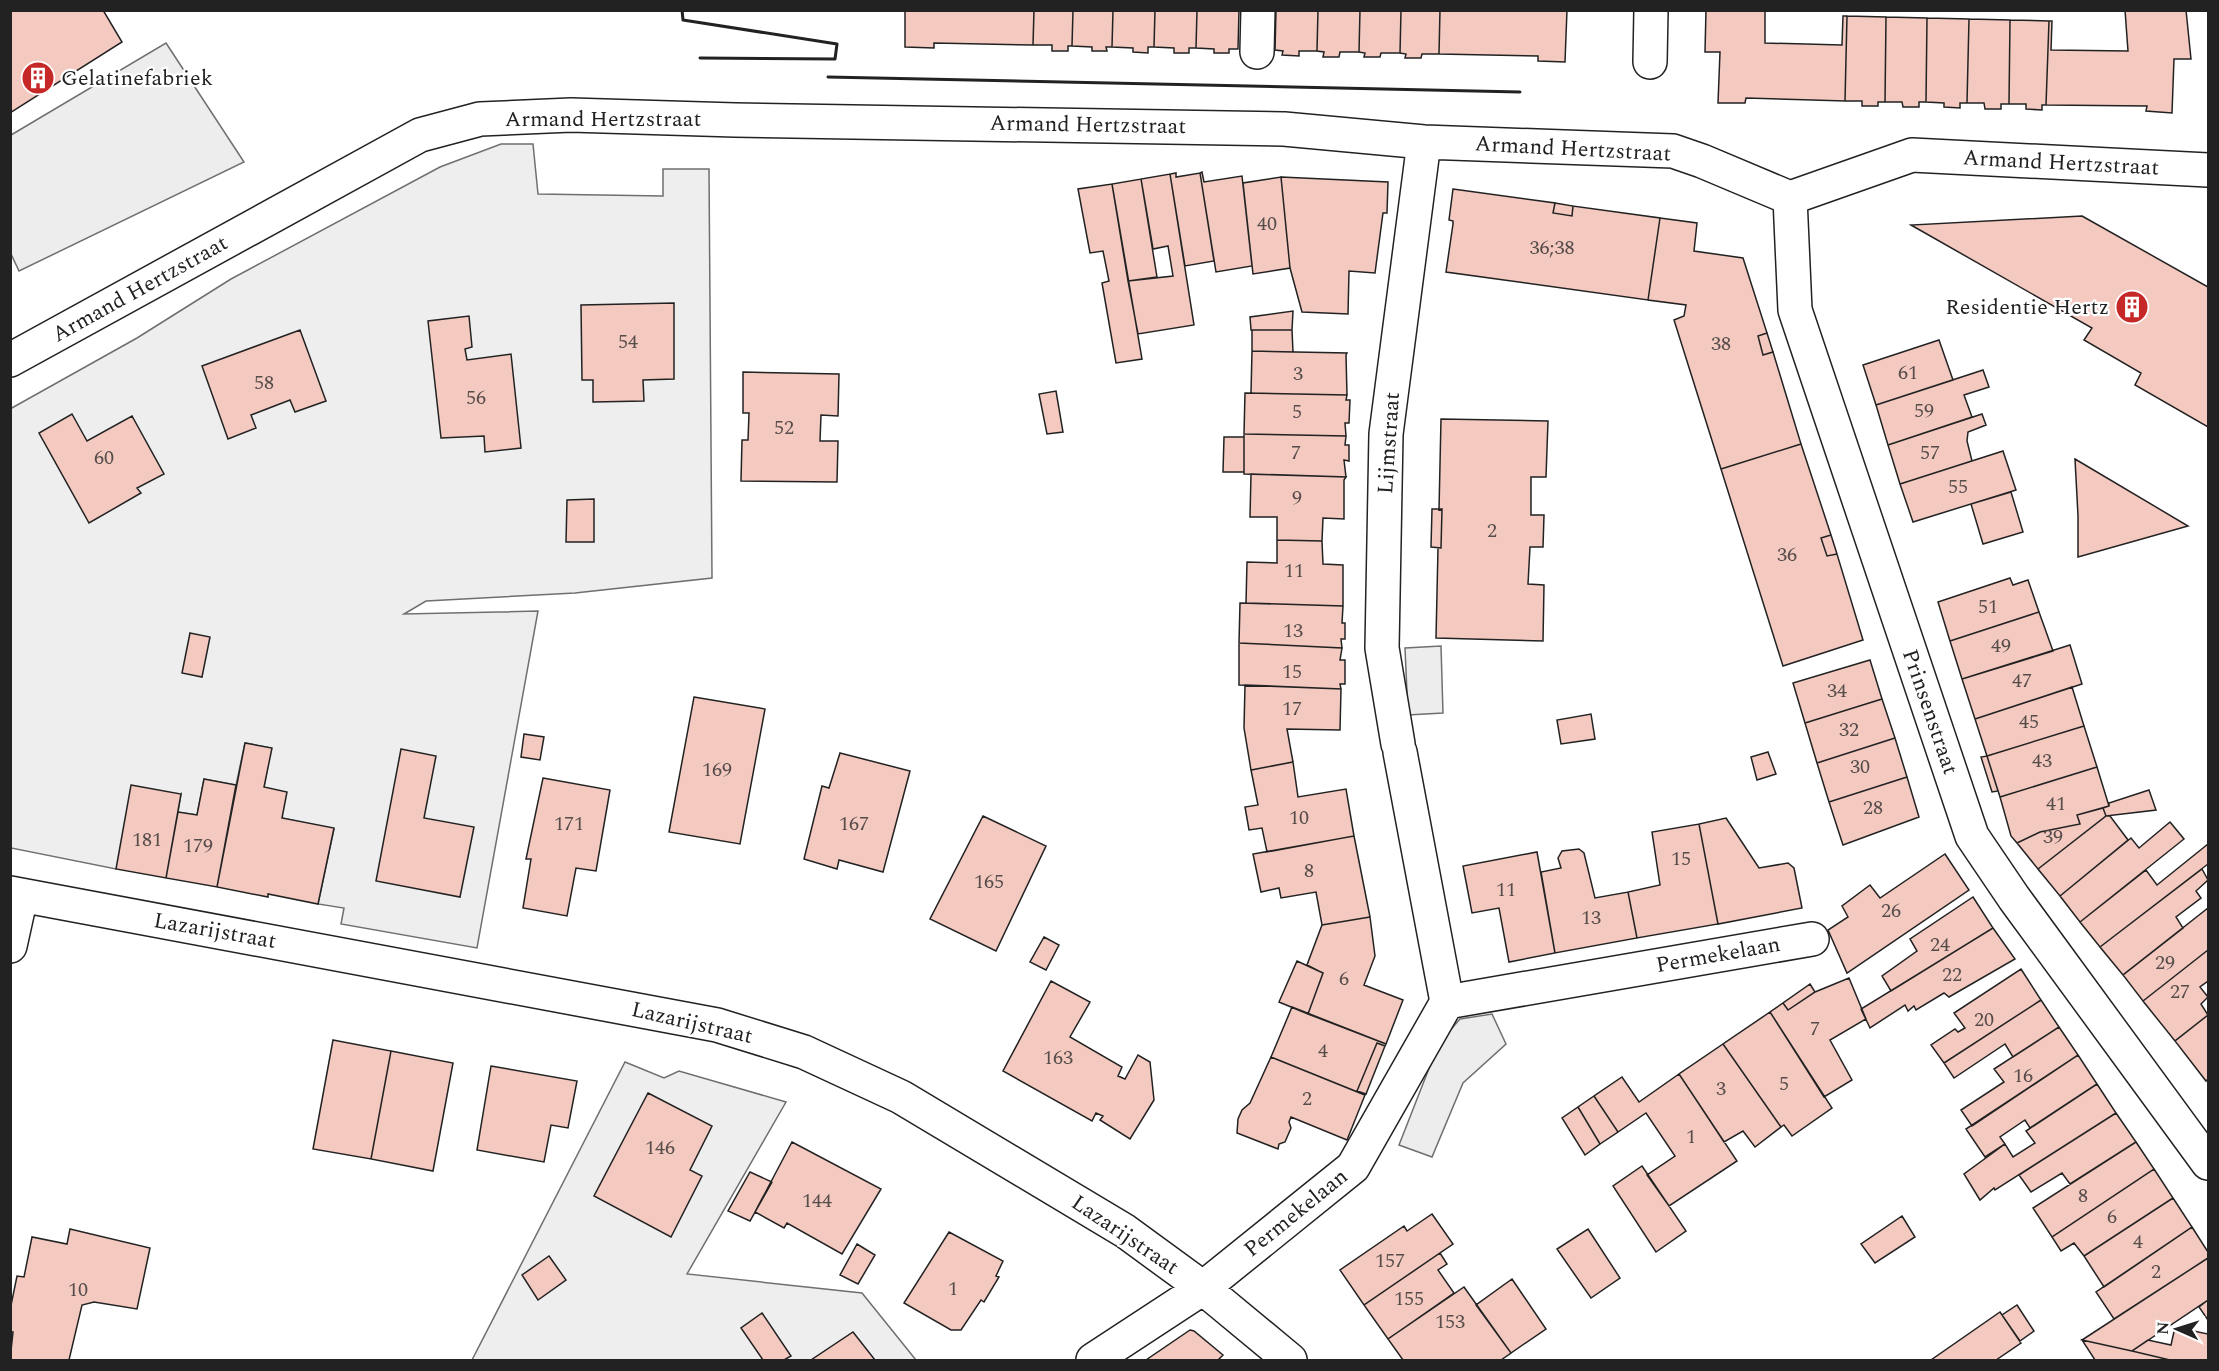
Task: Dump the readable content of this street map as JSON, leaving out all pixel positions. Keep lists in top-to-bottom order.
{
  "streets": {
    "street": [
      "Armand Hertzstraat",
      "Lijmstraat",
      "Prinsenstraat",
      "Lazarijstraat",
      "Permekelaan"
    ]
  },
  "crossings": [
    ["Armand Hertzstraat", "Lijmstraat"],
    ["Armand Hertzstraat", "Prinsenstraat"],
    ["Lijmstraat", "Permekelaan"],
    ["Lazarijstraat", "Permekelaan"]
  ],
  "places": {
    "building": ["Gelatinefabriek", "Residentie Hertz"]
  },
  "house_numbers": [
    "40",
    "36;38",
    "54",
    "38",
    "61",
    "3",
    "58",
    "56",
    "59",
    "5",
    "52",
    "7",
    "57",
    "60",
    "55",
    "9",
    "2",
    "36",
    "11",
    "51",
    "13",
    "49",
    "15",
    "47",
    "34",
    "17",
    "45",
    "32",
    "43",
    "30",
    "169",
    "41",
    "28",
    "10",
    "171",
    "167",
    "39",
    "181",
    "179",
    "15",
    "8",
    "165",
    "11",
    "26",
    "13",
    "24",
    "29",
    "22",
    "6",
    "27",
    "20",
    "7",
    "4",
    "163",
    "16",
    "5",
    "3",
    "2",
    "1",
    "146",
    "8",
    "144",
    "6",
    "4",
    "157",
    "2",
    "1",
    "10",
    "155",
    "153"
  ],
  "north": "left"
}
